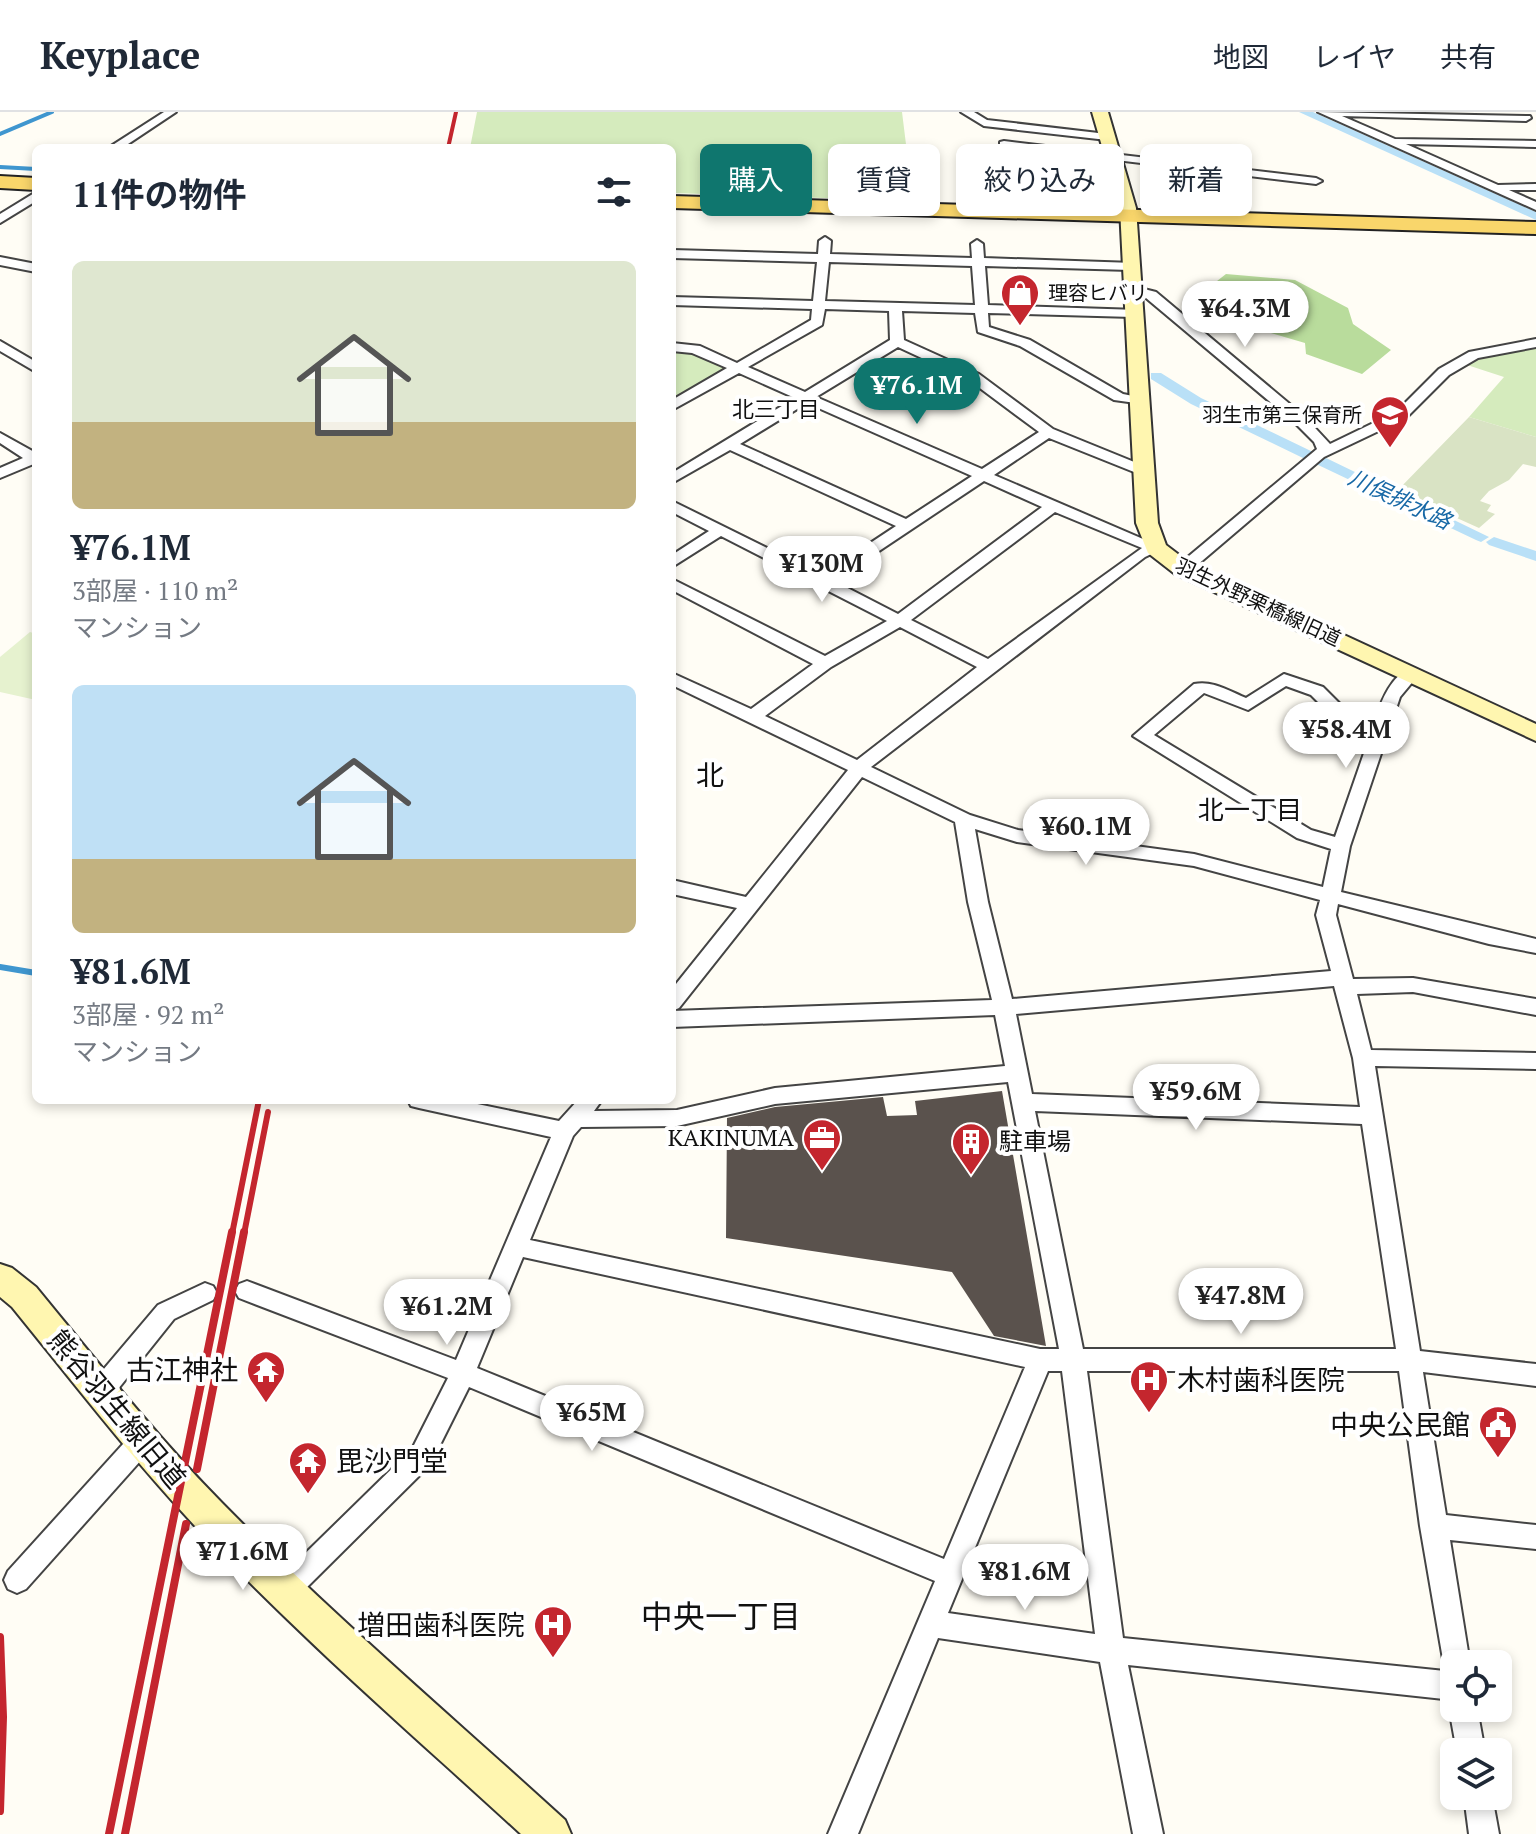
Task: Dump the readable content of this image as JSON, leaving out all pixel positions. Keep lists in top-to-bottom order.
{
  "streets": {
    "street": ["羽生外野栗橋線旧道", "熊谷羽生線旧道"]
  },
  "districts": [
    "北三丁目",
    "北",
    "北一丁目",
    "中央一丁目"
  ],
  "water": ["川俣排水路"],
  "places": {
    "shop": ["理容ヒバリ"],
    "school or university": ["羽生市第三保育所"],
    "office": ["KAKINUMA"],
    "building": ["駐車場"],
    "temple": ["古江神社", "毘沙門堂"],
    "hospital": ["木村歯科医院", "増田歯科医院"],
    "public building": ["中央公民館"]
  },
  "page": {
    "header": "Keyplace",
    "nav": ["地図", "レイヤ", "共有"],
    "chip": [
      "購入",
      "賃貸",
      "絞り込み",
      "新着"
    ],
    "heading": "11件の物件",
    "list": [
      {
        "name": "¥76.1M",
        "note": "3部屋 · 110 m² · マンション"
      },
      {
        "name": "¥81.6M",
        "note": "3部屋 · 92 m² · マンション"
      }
    ],
    "price": [
      "¥64.3M",
      "¥76.1M",
      "¥130M",
      "¥58.4M",
      "¥60.1M",
      "¥59.6M",
      "¥47.8M",
      "¥61.2M",
      "¥65M",
      "¥71.6M",
      "¥81.6M"
    ]
  }
}
